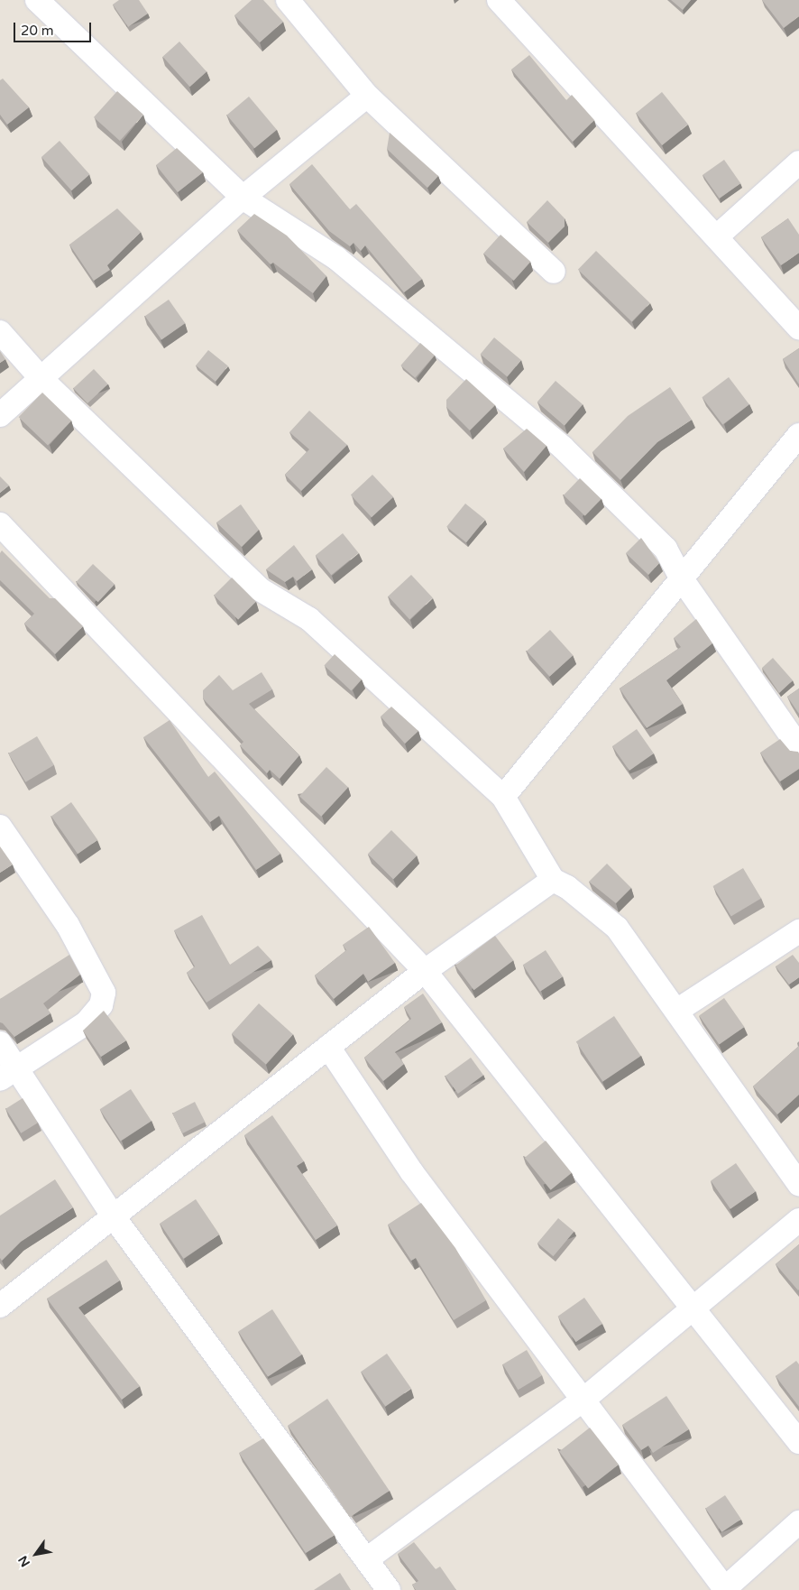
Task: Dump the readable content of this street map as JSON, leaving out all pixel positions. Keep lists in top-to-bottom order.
{
  "scale_bar": "20 m",
  "north": "bottom left"
}
